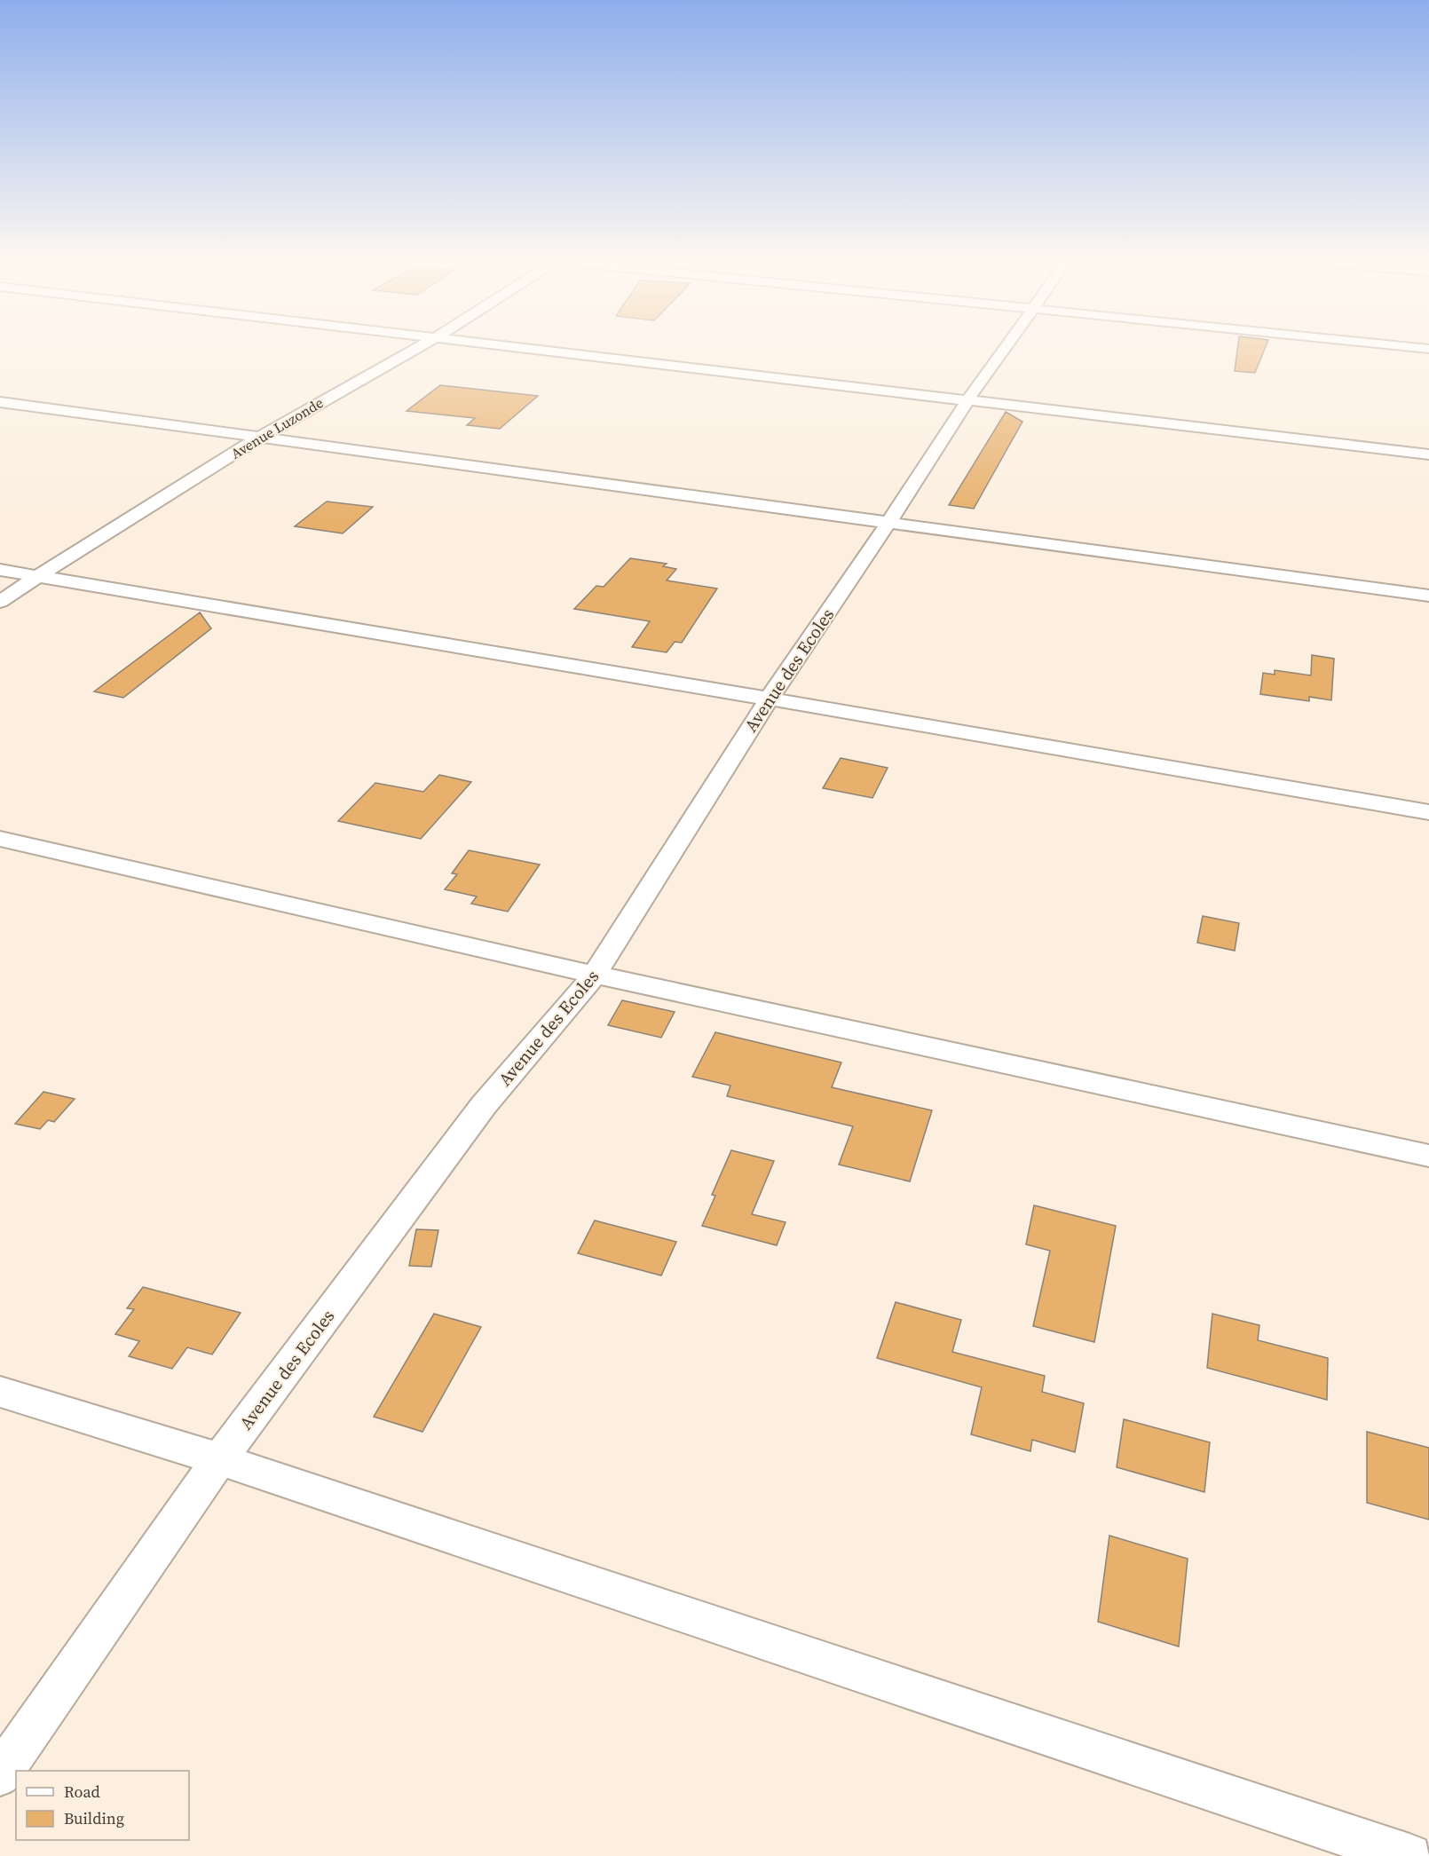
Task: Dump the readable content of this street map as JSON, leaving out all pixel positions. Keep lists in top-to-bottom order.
{
  "streets": {
    "street": ["Avenue Luzonde", "Avenue des Ecoles"]
  },
  "legend": ["Road", "Building"]
}
